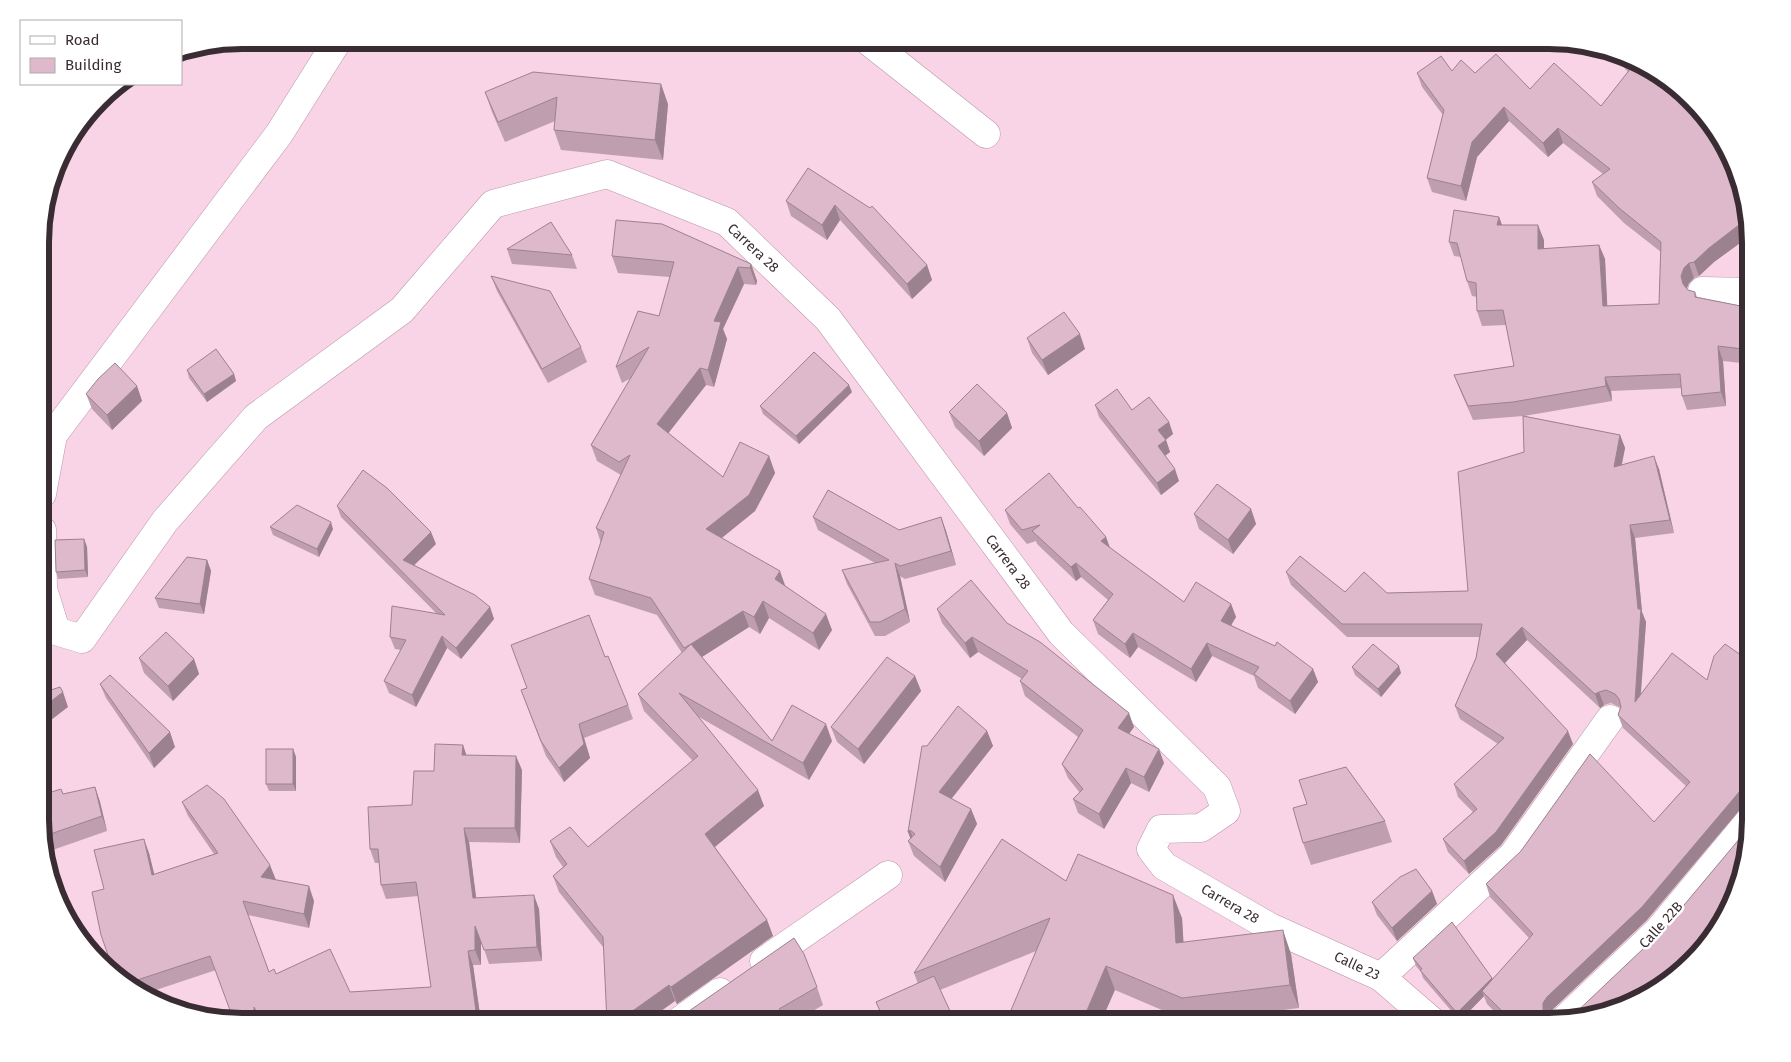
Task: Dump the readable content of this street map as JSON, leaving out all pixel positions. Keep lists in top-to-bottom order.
{
  "streets": {
    "street": ["Carrera 28", "Calle 22B", "Calle 23"]
  },
  "crossings": [
    ["Carrera 28", "Calle 23"]
  ],
  "legend": ["Road", "Building"]
}
